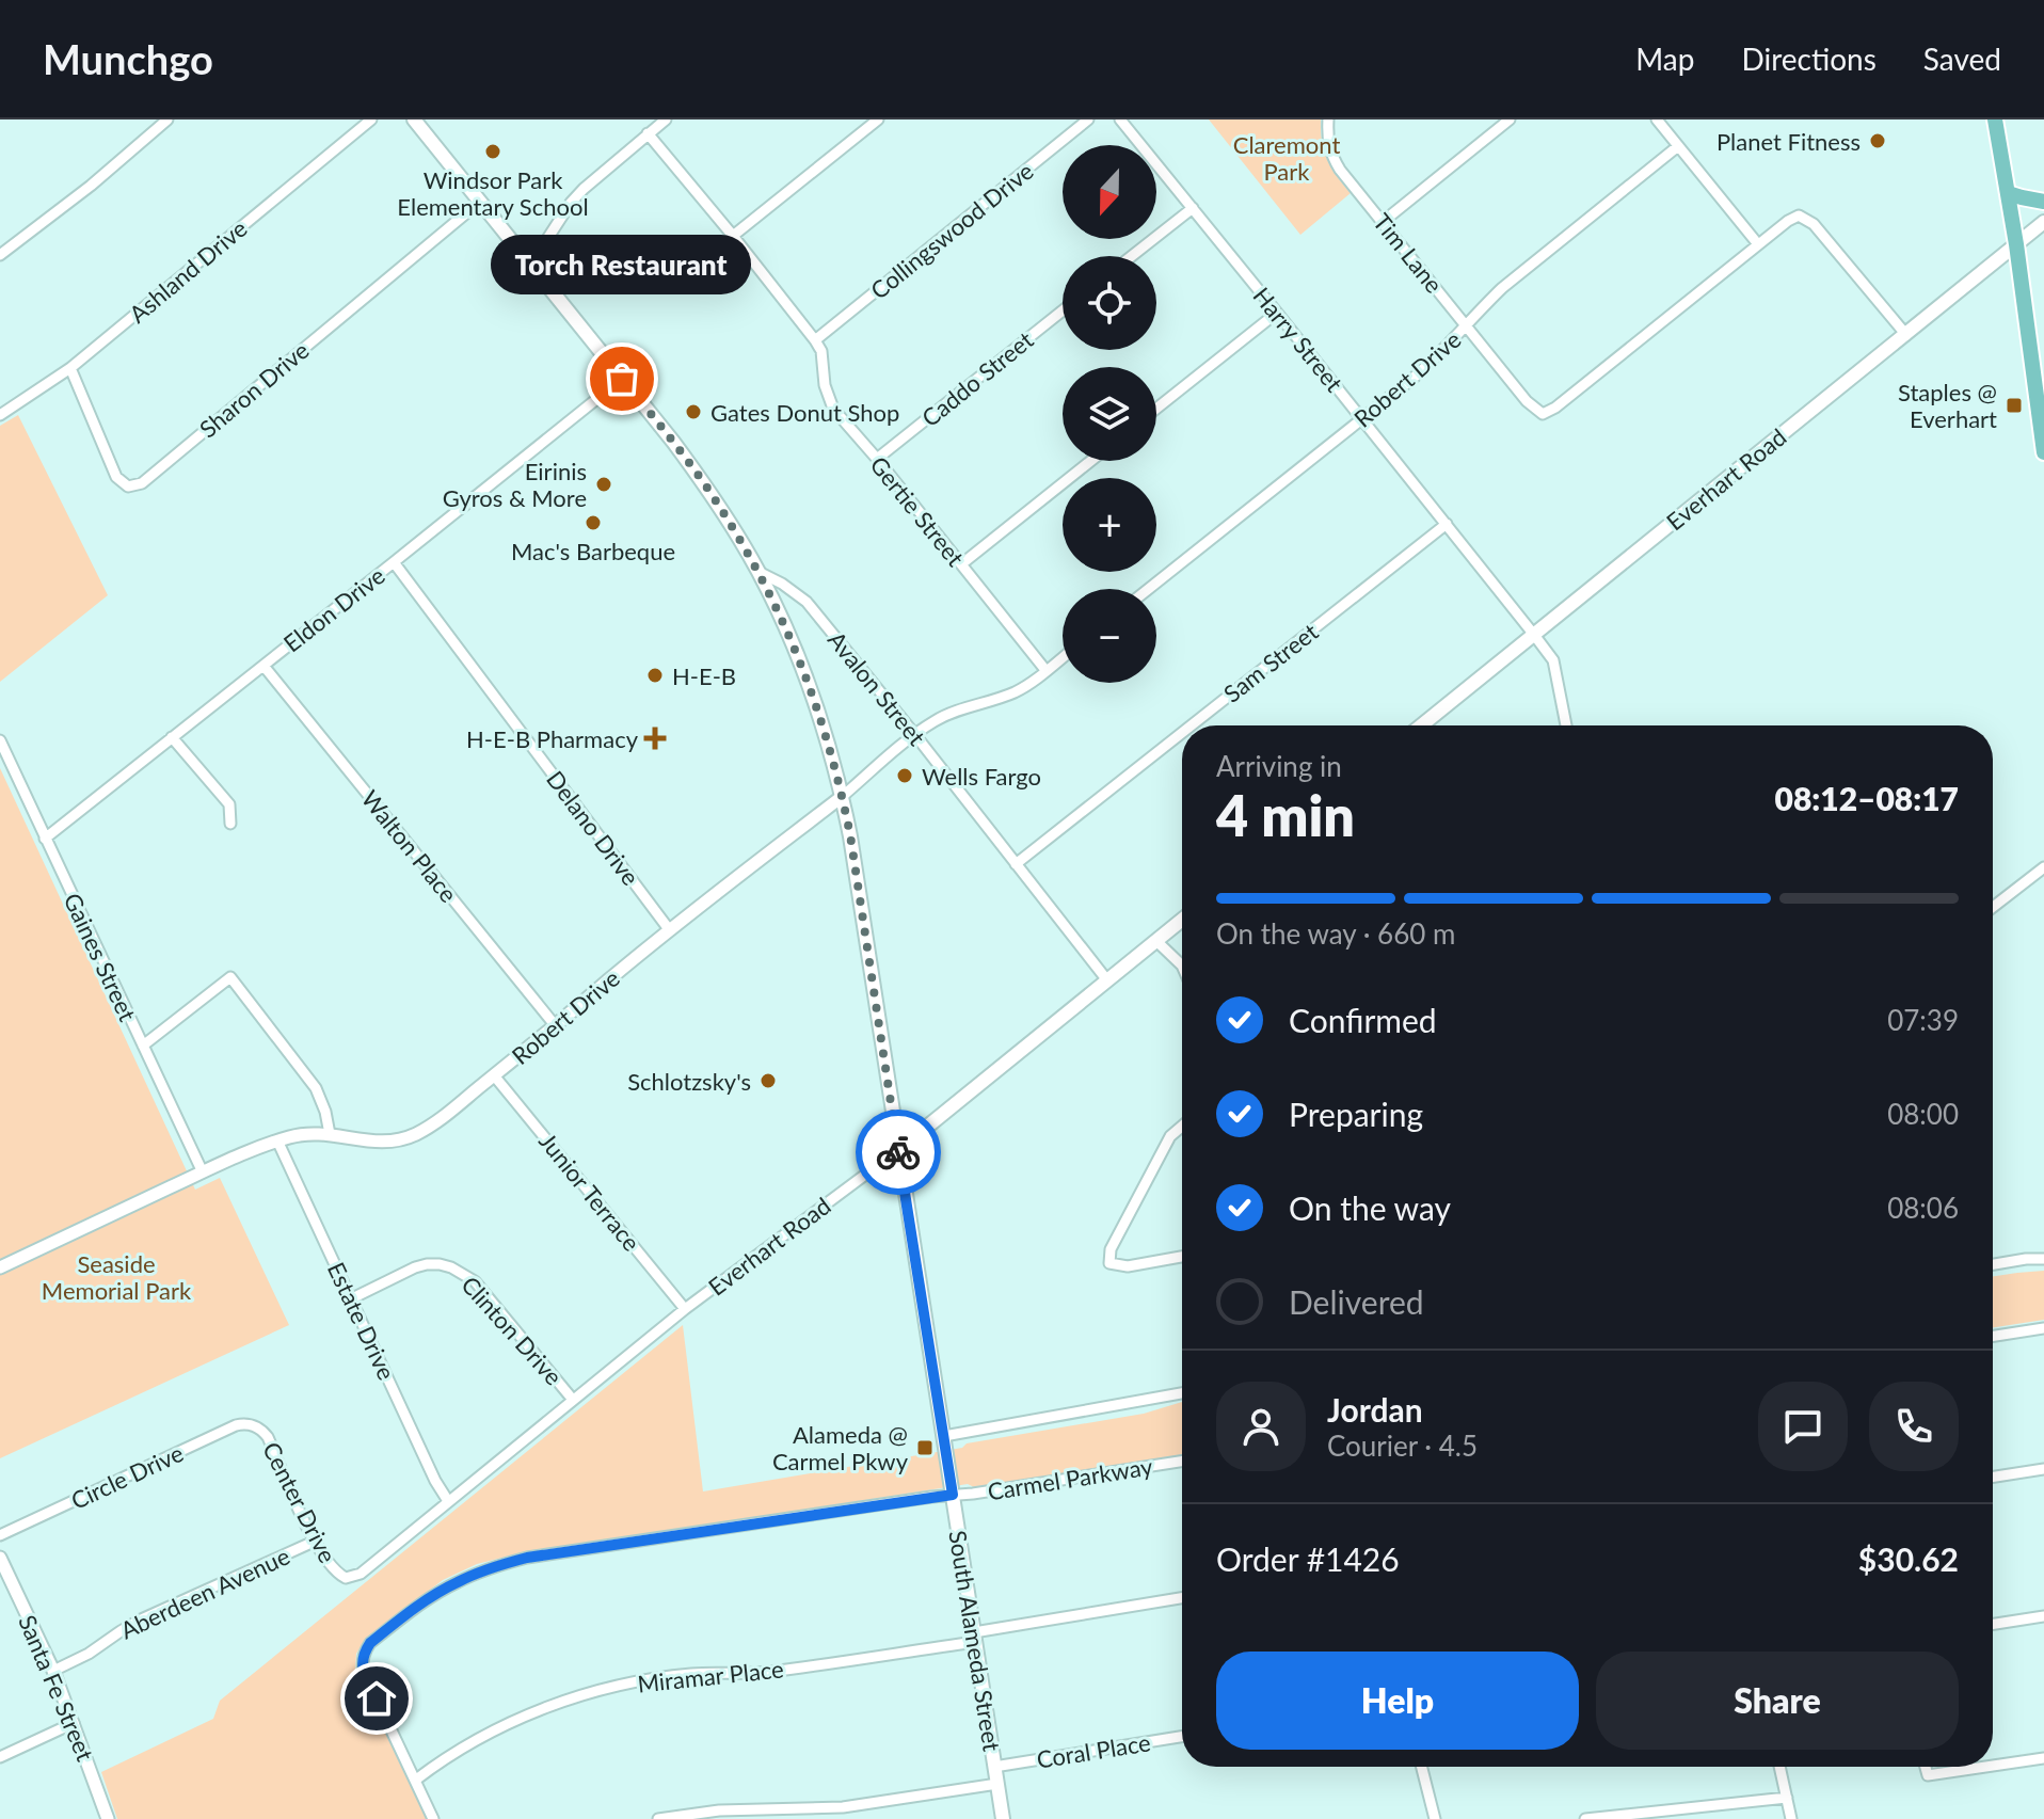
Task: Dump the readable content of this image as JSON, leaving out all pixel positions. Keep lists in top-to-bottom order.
{
  "streets": {
    "main road": ["Everhart Road", "South Alameda Street"],
    "street": [
      "Collingswood Drive",
      "Tim Lane",
      "Ashland Drive",
      "Harry Street",
      "Caddo Street",
      "Robert Drive",
      "Sharon Drive",
      "Gertie Street",
      "Eldon Drive",
      "Sam Street",
      "Avalon Street",
      "Delano Drive",
      "Walton Place",
      "Gaines Street",
      "Junior Terrace",
      "Estate Drive",
      "Clinton Drive",
      "Circle Drive",
      "Carmel Parkway",
      "Center Drive",
      "Aberdeen Avenue",
      "Miramar Place",
      "Santa Fe Street",
      "Coral Place"
    ]
  },
  "crossings": [
    ["Collingswood Drive", "Gertie Street"],
    ["Tim Lane", "Robert Drive"],
    ["Ashland Drive", "Sharon Drive"],
    ["Harry Street", "Robert Drive"],
    ["Harry Street", "Everhart Road"],
    ["Harry Street", "Sam Street"],
    ["Caddo Street", "Gertie Street"],
    ["Robert Drive", "Gertie Street"],
    ["Robert Drive", "Avalon Street"],
    ["Robert Drive", "Delano Drive"],
    ["Robert Drive", "Walton Place"],
    ["Robert Drive", "Gaines Street"],
    ["Robert Drive", "Junior Terrace"],
    ["Robert Drive", "Estate Drive"],
    ["Robert Drive", "South Alameda Street"],
    ["Sharon Drive", "South Alameda Street"],
    ["Everhart Road", "Avalon Street"],
    ["Everhart Road", "Junior Terrace"],
    ["Everhart Road", "Estate Drive"],
    ["Everhart Road", "Clinton Drive"],
    ["Everhart Road", "Center Drive"],
    ["Everhart Road", "South Alameda Street"],
    ["Eldon Drive", "Delano Drive"],
    ["Eldon Drive", "Walton Place"],
    ["Eldon Drive", "Gaines Street"],
    ["Eldon Drive", "South Alameda Street"],
    ["Sam Street", "Avalon Street"],
    ["Avalon Street", "South Alameda Street"],
    ["Estate Drive", "Clinton Drive"],
    ["Circle Drive", "Center Drive"],
    ["Carmel Parkway", "South Alameda Street"],
    ["Carmel Parkway", "Miramar Place"],
    ["Center Drive", "Aberdeen Avenue"],
    ["Aberdeen Avenue", "Santa Fe Street"],
    ["South Alameda Street", "Miramar Place"],
    ["South Alameda Street", "Coral Place"]
  ],
  "parks": ["Claremont Park", "Seaside Memorial Park"],
  "places": {
    "other": [
      "Planet Fitness",
      "Windsor Park Elementary School",
      "Torch Restaurant",
      "Gates Donut Shop",
      "Eirinis Gyros & More",
      "Mac's Barbeque",
      "H-E-B",
      "Wells Fargo",
      "Schlotzsky's"
    ],
    "transit": ["Staples @ Everhart", "Alameda @ Carmel Pkwy"],
    "health": ["H-E-B Pharmacy"]
  },
  "north": "bottom",
  "page": {
    "header": "Munchgo",
    "nav": ["Map", "Directions", "Saved"],
    "map_buttons": ["+", "−"],
    "bubble": "Torch Restaurant",
    "heading": ["4 min", "Arriving in", "08:12–08:17"],
    "panel": [
      "Jordan",
      "Courier · 4.5",
      "Order #1426",
      "$30.62"
    ],
    "bar": "On the way · 660 m",
    "list": [
      ["Confirmed", "07:39"],
      ["Preparing", "08:00"],
      ["On the way", "08:06"],
      "Delivered"
    ],
    "buttons": ["Help", "Share"]
  }
}
